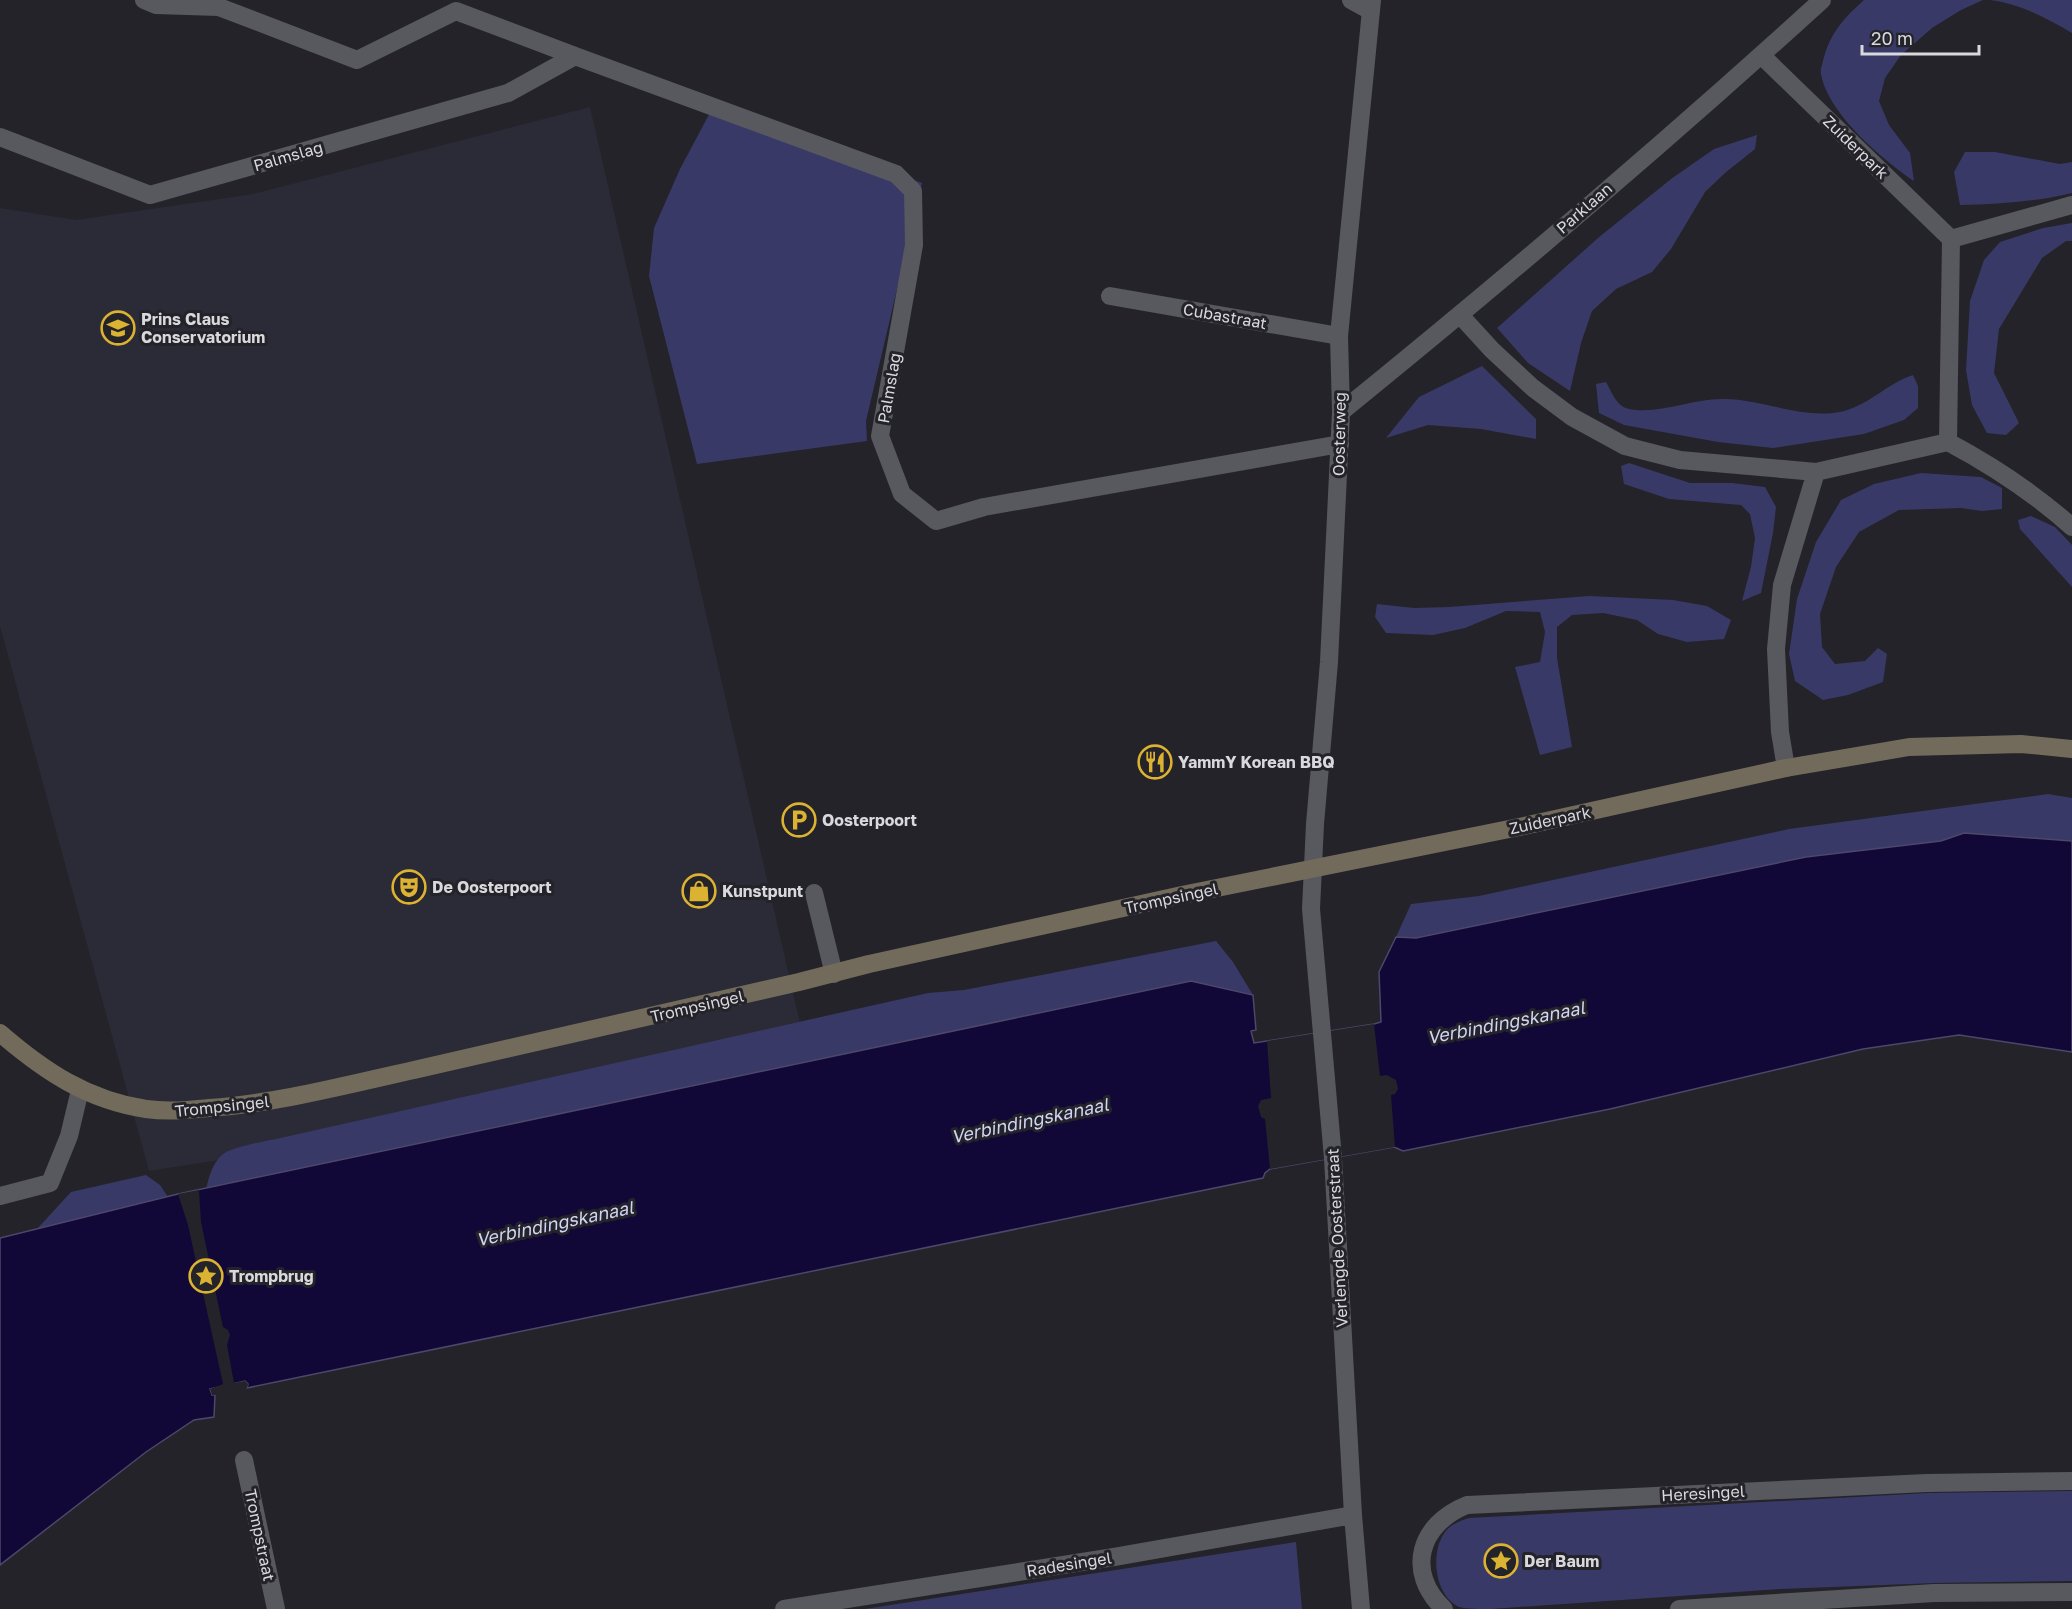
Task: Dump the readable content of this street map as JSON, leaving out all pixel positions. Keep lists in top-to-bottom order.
{
  "streets": {
    "main road": ["Zuiderpark", "Trompsingel"],
    "street": [
      "Palmslag",
      "Parklaan",
      "Cubastraat",
      "Oosterweg",
      "Verlengde Oosterstraat",
      "Heresingel",
      "Trompstraat",
      "Radesingel"
    ]
  },
  "crossings": [
    ["Zuiderpark", "Parklaan"],
    ["Zuiderpark", "Oosterweg"],
    ["Zuiderpark", "Trompsingel"],
    ["Zuiderpark", "Verlengde Oosterstraat"],
    ["Palmslag", "Oosterweg"],
    ["Parklaan", "Oosterweg"],
    ["Cubastraat", "Oosterweg"],
    ["Oosterweg", "Trompsingel"],
    ["Oosterweg", "Verlengde Oosterstraat"],
    ["Trompsingel", "Verlengde Oosterstraat"],
    ["Verlengde Oosterstraat", "Radesingel"]
  ],
  "water": ["Verbindingskanaal"],
  "places": {
    "school or university": ["Prins Claus Conservatorium"],
    "restaurant": ["YammY Korean BBQ"],
    "parking": ["Oosterpoort"],
    "theatre": ["De Oosterpoort"],
    "shop": ["Kunstpunt"],
    "place": ["Trompbrug", "Der Baum"]
  },
  "scale_bar": "20 m"
}
